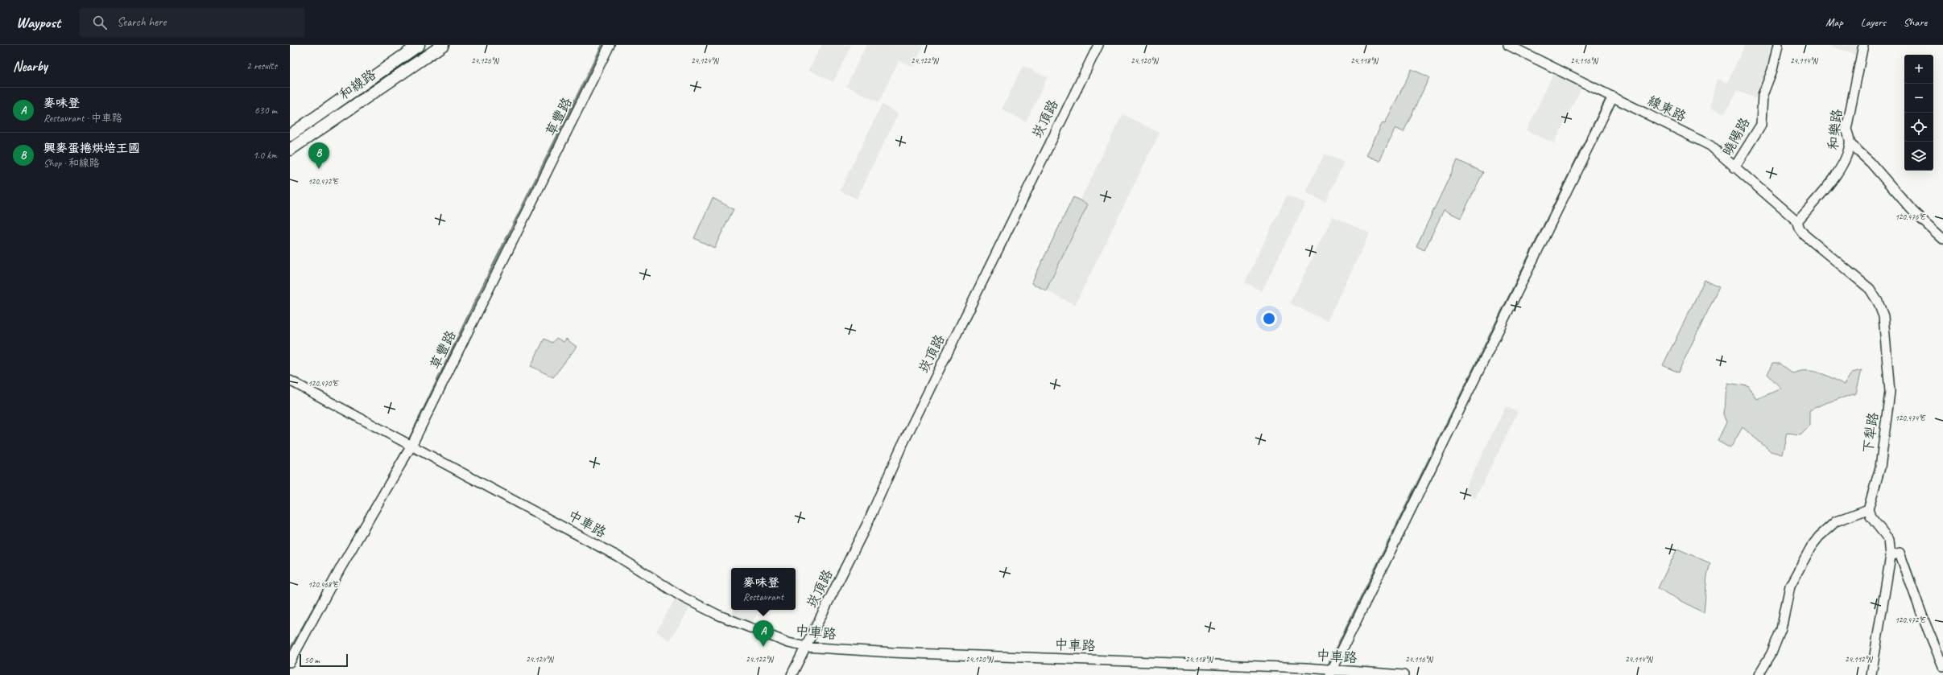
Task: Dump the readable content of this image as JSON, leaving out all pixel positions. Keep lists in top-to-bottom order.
{
  "streets": {
    "main road": ["和線路"],
    "street": [
      "線東路",
      "草豐路",
      "崁頂路",
      "和樂路",
      "曉陽路",
      "下犁路",
      "中車路"
    ]
  },
  "crossings": [
    ["線東路", "和樂路"],
    ["線東路", "曉陽路"],
    ["線東路", "下犁路"],
    ["草豐路", "中車路"],
    ["崁頂路", "中車路"],
    ["和樂路", "下犁路"]
  ],
  "scale_bar": "50 m",
  "page": {
    "header": "Waypost",
    "search": "Search here",
    "nav": ["Map", "Layers", "Share"],
    "heading": ["Nearby", "2 results"],
    "map_buttons": ["+", "−"],
    "list": [
      {
        "mark": "A",
        "name": "麥味登",
        "note": "Restaurant · 中車路",
        "value": "630 m"
      },
      {
        "mark": "B",
        "name": "興麥蛋捲烘培王國",
        "note": "Shop · 和線路",
        "value": "1.0 km"
      }
    ],
    "pins": ["B", "A"],
    "popup": ["麥味登", "Restaurant"],
    "scale": "50 m"
  },
  "coordinates": [
    "24.126°N",
    "24.124°N",
    "24.122°N",
    "24.120°N",
    "24.118°N",
    "24.116°N",
    "24.114°N",
    "120.472°E",
    "120.476°E",
    "120.470°E",
    "120.474°E",
    "120.468°E",
    "24.112°N"
  ]
}
